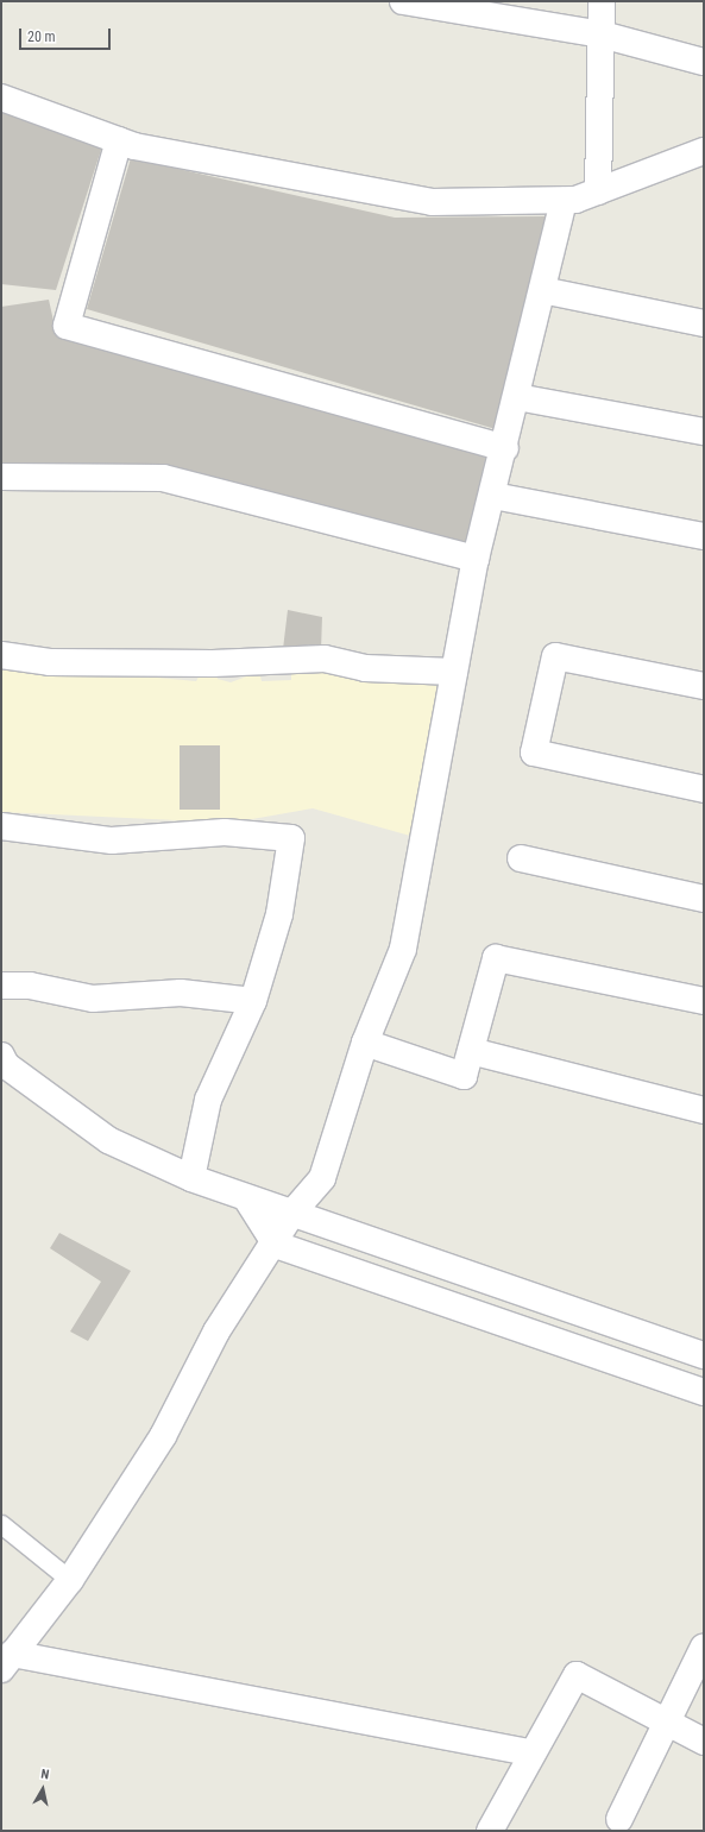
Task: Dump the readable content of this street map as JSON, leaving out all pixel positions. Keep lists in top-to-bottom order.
{
  "scale_bar": "20 m",
  "north": "top"
}
